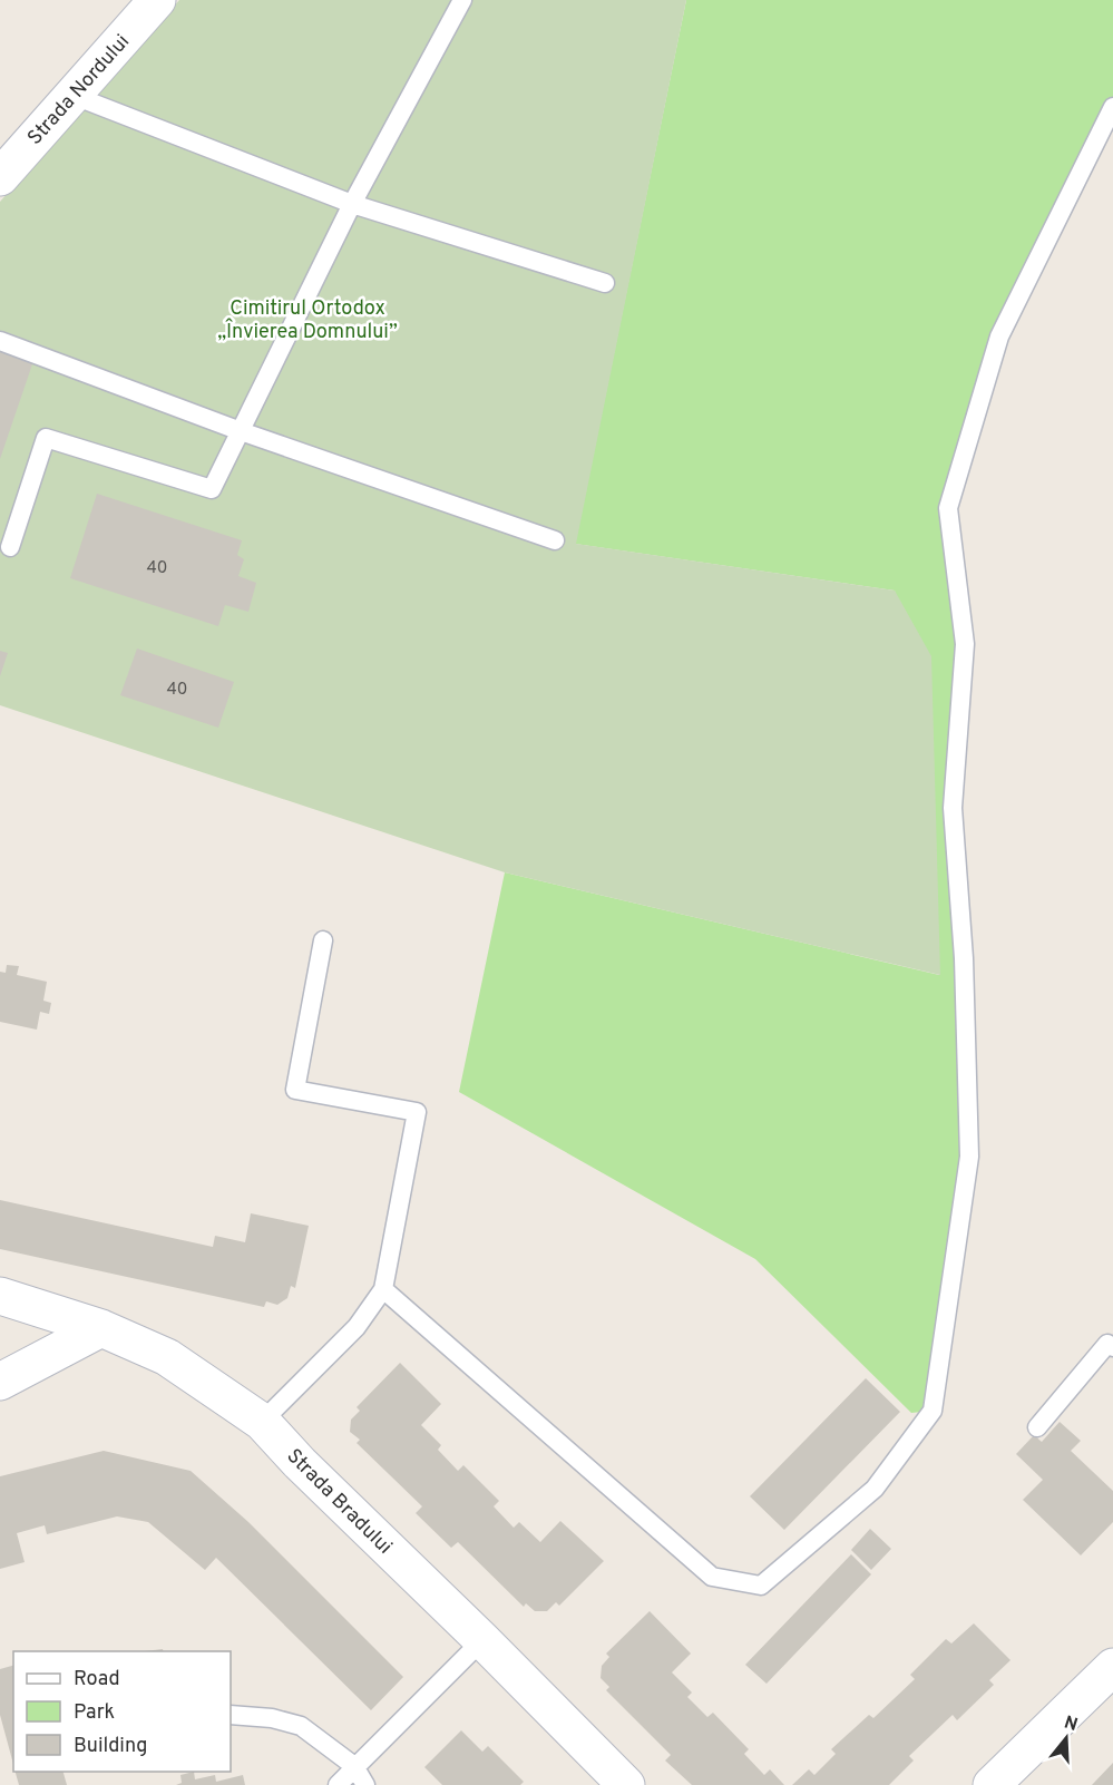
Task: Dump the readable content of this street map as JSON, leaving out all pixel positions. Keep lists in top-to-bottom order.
{
  "streets": {
    "street": ["Strada Nordului", "Strada Bradului"]
  },
  "parks": ["Cimitirul Ortodox „Învierea Domnului”"],
  "house_numbers": ["40", "40"],
  "legend": ["Road", "Park", "Building"],
  "north": "top"
}
